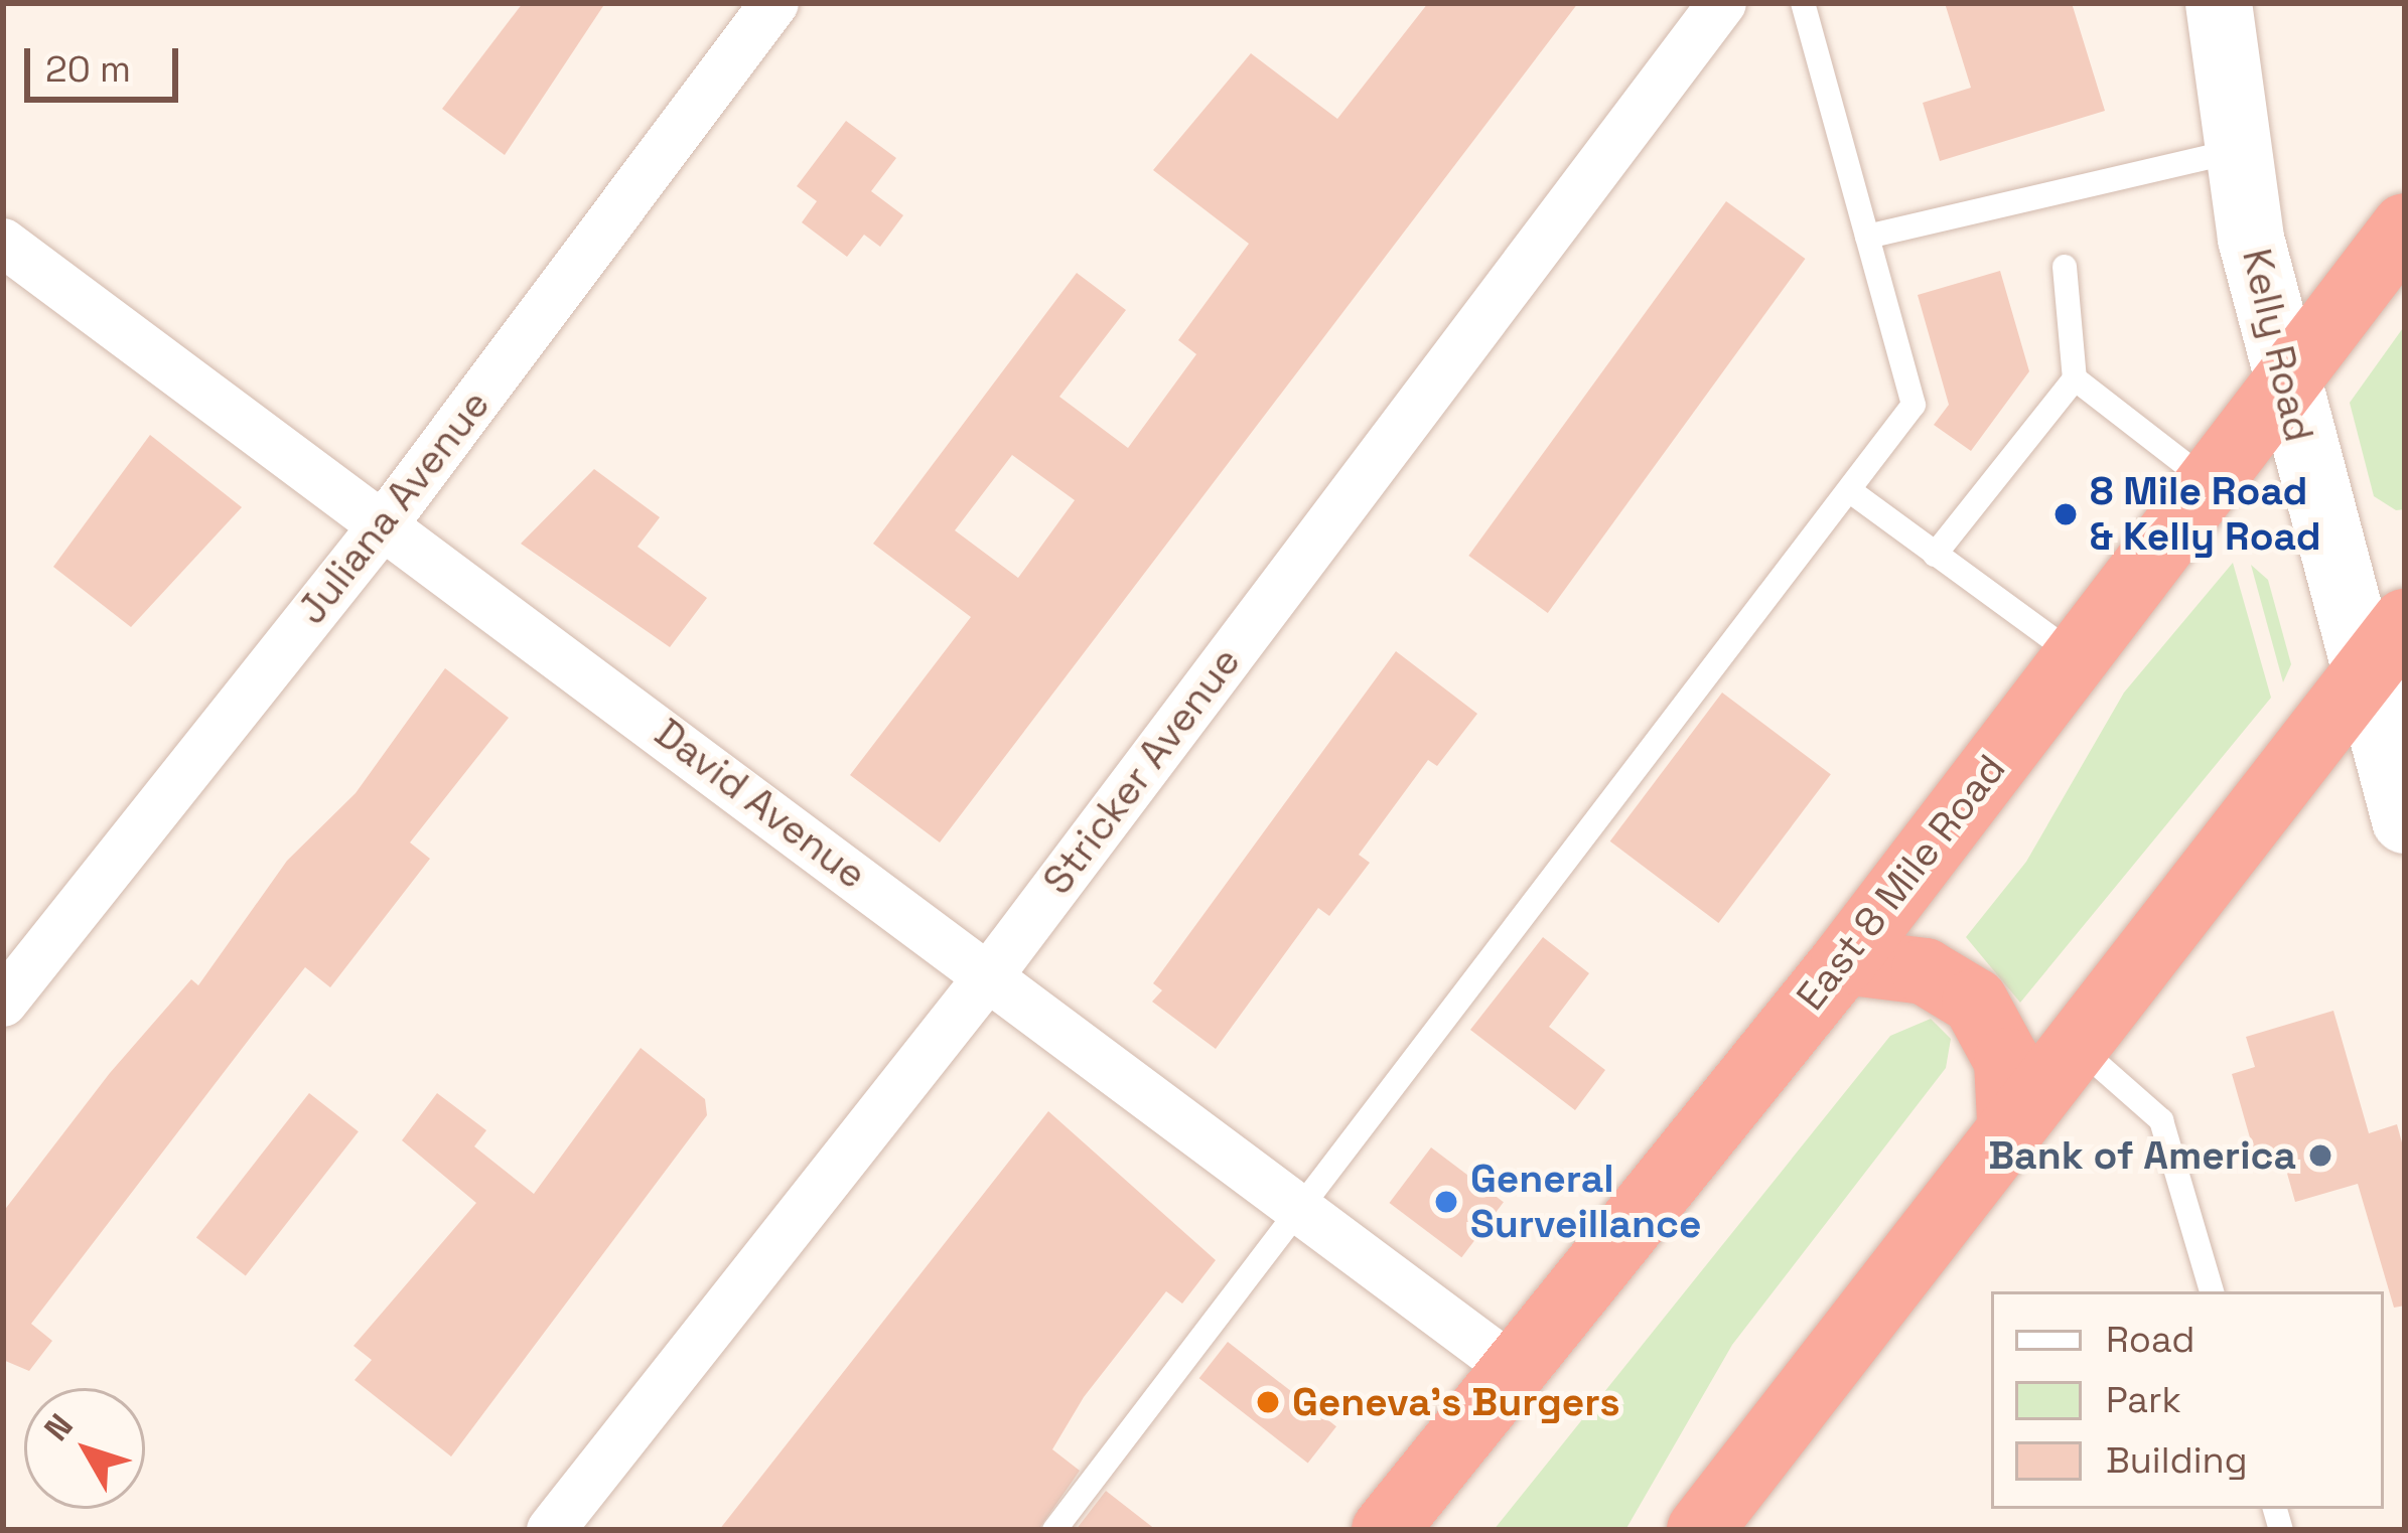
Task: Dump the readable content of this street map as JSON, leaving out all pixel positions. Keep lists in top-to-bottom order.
{
  "streets": {
    "highway": ["East 8 Mile Road"],
    "street": [
      "Kelly Road",
      "Juliana Avenue",
      "Stricker Avenue",
      "David Avenue"
    ]
  },
  "crossings": [
    ["Kelly Road", "East 8 Mile Road"],
    ["Juliana Avenue", "David Avenue"],
    ["Stricker Avenue", "David Avenue"],
    ["David Avenue", "East 8 Mile Road"]
  ],
  "places": [
    "8 Mile Road & Kelly Road",
    "Bank of America",
    "General Surveillance",
    "Geneva's Burgers"
  ],
  "legend": ["Road", "Park", "Building"],
  "scale_bar": "20 m",
  "north": "top left"
}
